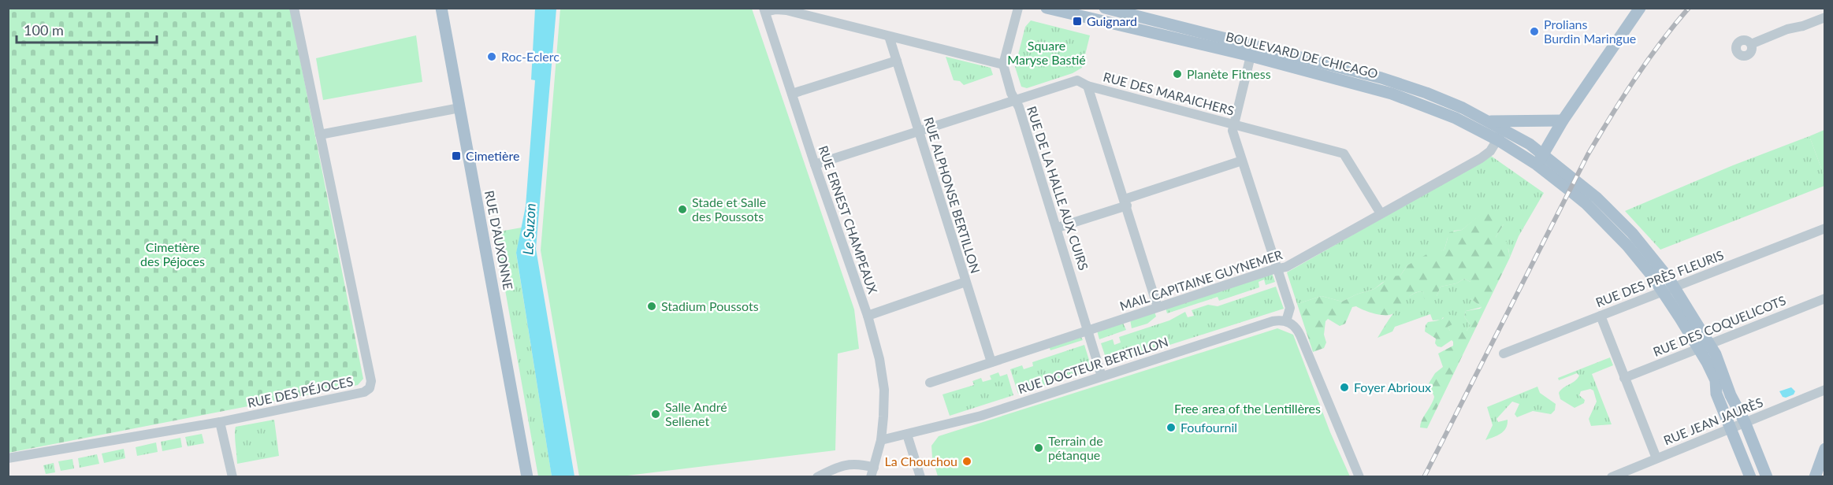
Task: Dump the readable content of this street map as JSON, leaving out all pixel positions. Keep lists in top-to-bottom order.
{
  "streets": {
    "main road": ["BOULEVARD DE CHICAGO", "RUE D'AUXONNE"],
    "street": [
      "RUE DES MARAICHERS",
      "RUE DE LA HALLE AUX CUIRS",
      "RUE ALPHONSE BERTILLON",
      "RUE ERNEST CHAMPEAUX",
      "RUE DES PRÈS FLEURIS",
      "MAIL CAPITAINE GUYNEMER",
      "RUE DES COQUELICOTS",
      "RUE DOCTEUR BERTILLON",
      "RUE DES PÉJOCES",
      "RUE JEAN JAURÈS"
    ]
  },
  "crossings": [
    ["BOULEVARD DE CHICAGO", "RUE DES PRÈS FLEURIS"],
    ["BOULEVARD DE CHICAGO", "MAIL CAPITAINE GUYNEMER"],
    ["RUE DES MARAICHERS", "RUE DE LA HALLE AUX CUIRS"],
    ["RUE DES MARAICHERS", "RUE ALPHONSE BERTILLON"],
    ["RUE DES MARAICHERS", "RUE ERNEST CHAMPEAUX"],
    ["RUE DES MARAICHERS", "MAIL CAPITAINE GUYNEMER"],
    ["RUE DE LA HALLE AUX CUIRS", "MAIL CAPITAINE GUYNEMER"],
    ["RUE DE LA HALLE AUX CUIRS", "RUE DOCTEUR BERTILLON"],
    ["RUE ALPHONSE BERTILLON", "MAIL CAPITAINE GUYNEMER"],
    ["RUE ERNEST CHAMPEAUX", "RUE DOCTEUR BERTILLON"]
  ],
  "water": ["Le Suzon"],
  "parks": ["Square Maryse Bastié", "Cimetière des Péjoces", "Free area of the Lentillères"],
  "places": {
    "transit": ["Guignard", "Cimetière"],
    "other": [
      "Prolians Burdin Maringue",
      "Roc-Eclerc",
      "Planète Fitness",
      "Stade et Salle des Poussots",
      "Stadium Poussots",
      "Foyer Abrioux",
      "Salle André Sellenet",
      "Foufournil",
      "Terrain de pétanque",
      "La Chouchou"
    ]
  },
  "scale_bar": "100 m"
}
